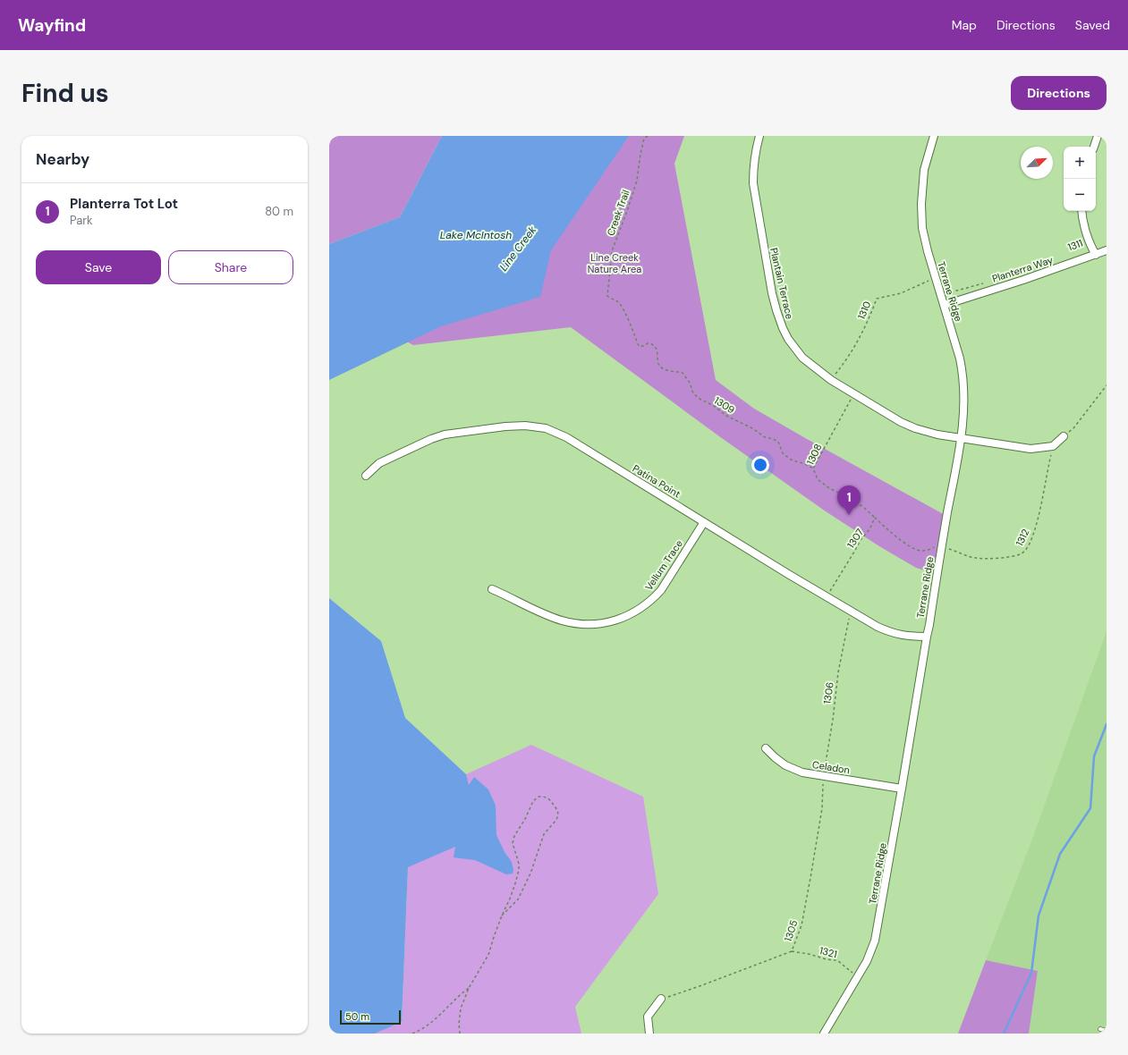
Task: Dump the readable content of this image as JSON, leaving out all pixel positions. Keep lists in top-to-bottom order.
{
  "streets": {
    "street": [
      "Planterra Way",
      "Plantain Terrace",
      "Terrane Ridge",
      "Patina Point",
      "Vellum Trace",
      "Celadon"
    ],
    "path": [
      "Creek Trail",
      "1310",
      "1309",
      "1308",
      "1312",
      "1307",
      "1306",
      "1305",
      "1321"
    ]
  },
  "crossings": [
    ["Creek Trail", "1309"],
    ["Planterra Way", "Terrane Ridge"],
    ["Plantain Terrace", "Terrane Ridge"],
    ["Plantain Terrace", "1310"],
    ["Plantain Terrace", "1308"],
    ["Plantain Terrace", "1312"],
    ["Terrane Ridge", "1310"],
    ["Terrane Ridge", "Patina Point"],
    ["Terrane Ridge", "1312"],
    ["Terrane Ridge", "Celadon"],
    ["Terrane Ridge", "1321"],
    ["1309", "1308"],
    ["1308", "1307"],
    ["Patina Point", "1307"],
    ["Patina Point", "Vellum Trace"],
    ["Patina Point", "1306"],
    ["1306", "Celadon"],
    ["1306", "1305"],
    ["Celadon", "1305"],
    ["1305", "1321"]
  ],
  "water": ["Lake McIntosh", "Line Creek"],
  "parks": ["Line Creek Nature Area"],
  "scale_bar": "50 m",
  "north": "top right",
  "page": {
    "header": "Wayfind",
    "nav": ["Map", "Directions", "Saved"],
    "buttons": [
      "Directions",
      ["Save", "Share"]
    ],
    "title": "Find us",
    "heading": "Nearby",
    "map_buttons": ["+", "−"],
    "list": [
      {
        "mark": "1",
        "name": "Planterra Tot Lot",
        "note": "Park",
        "value": "80 m"
      }
    ],
    "pins": "1",
    "scale": "50 m"
  }
}
